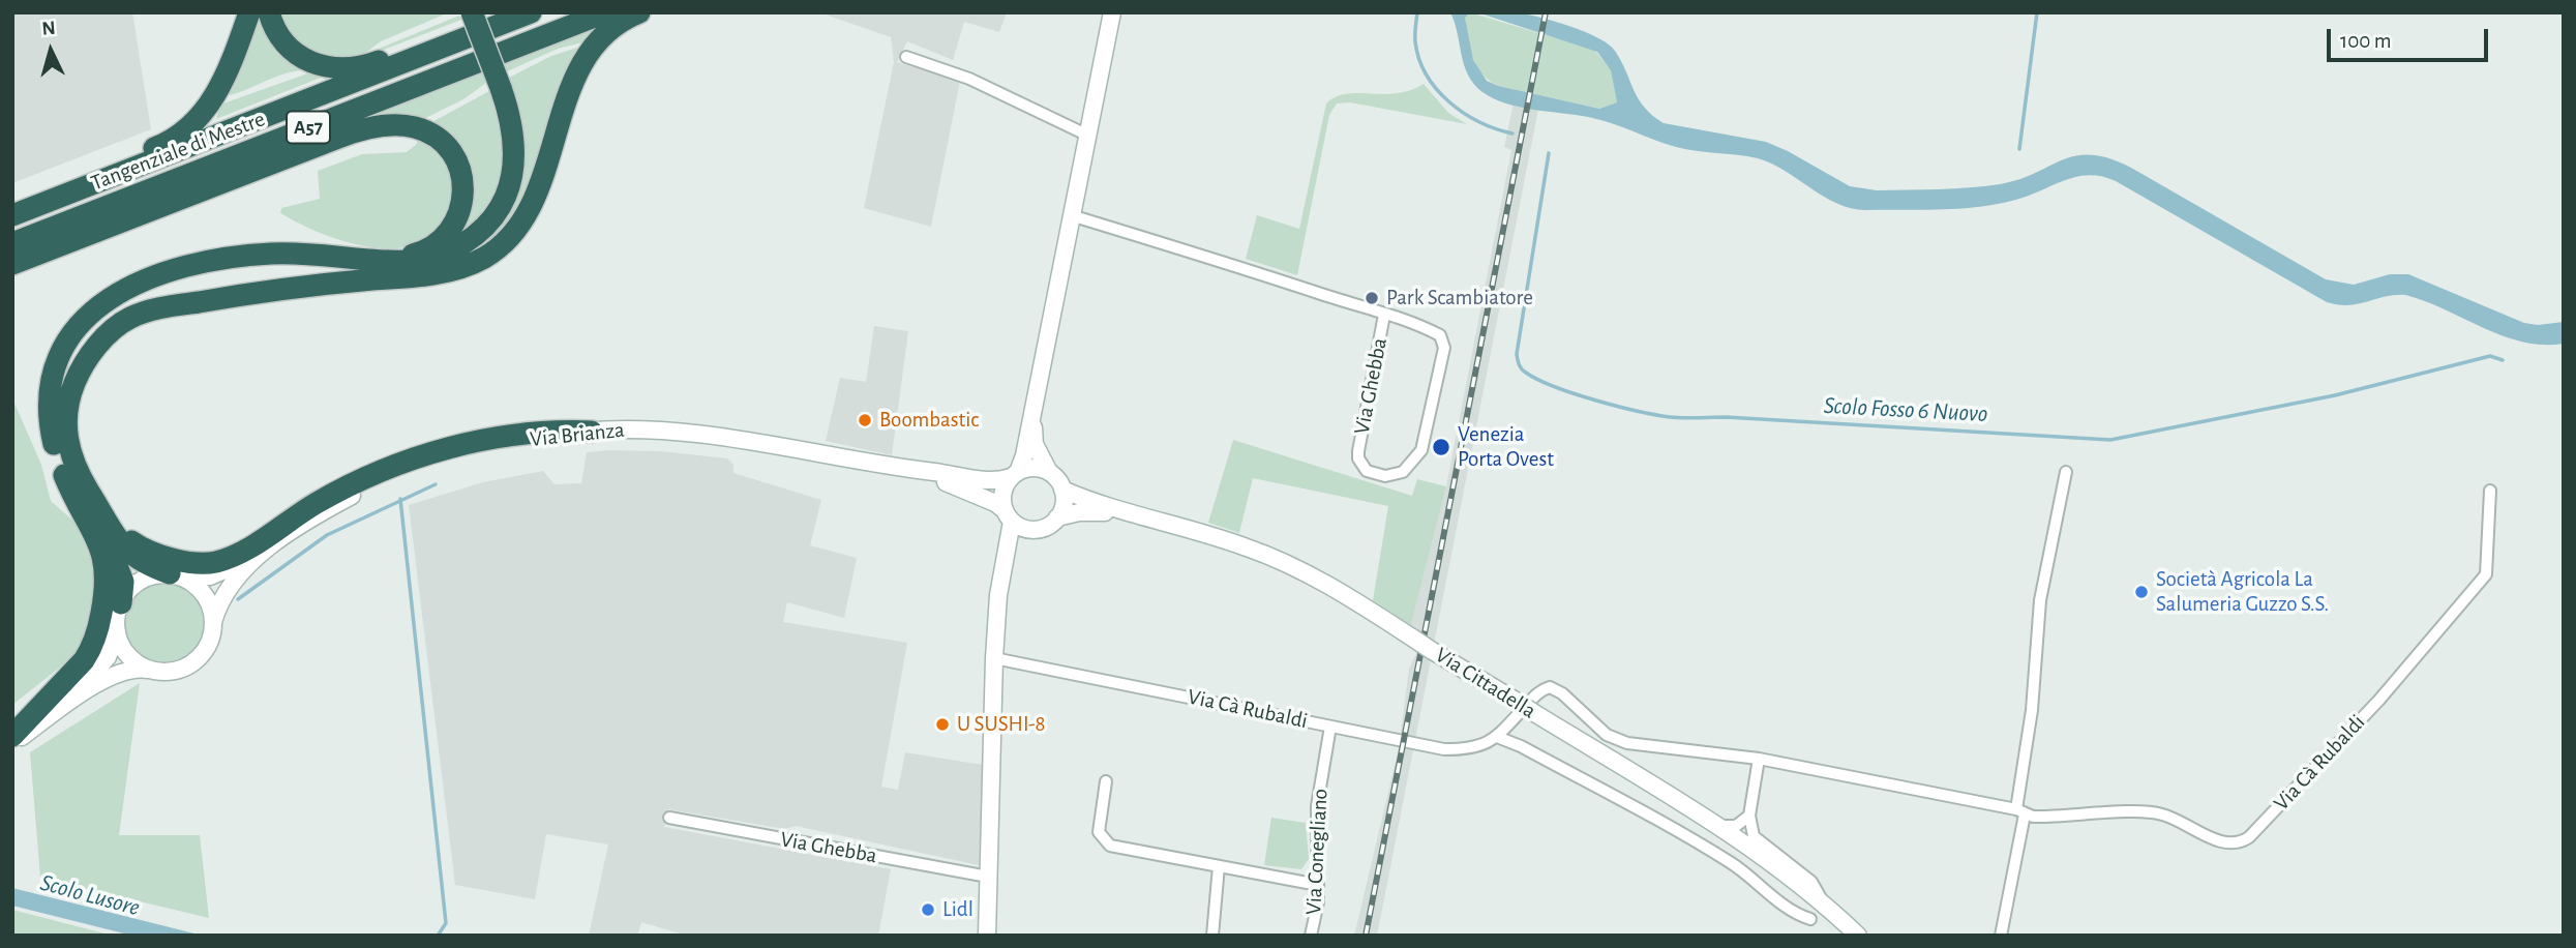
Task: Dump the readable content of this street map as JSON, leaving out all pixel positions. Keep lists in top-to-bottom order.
{
  "streets": {
    "highway": ["A57", "Tangenziale di Mestre"],
    "main road": ["Via Brianza", "Via Cittadella"],
    "street": ["Via Ghebba", "Via Cà Rubaldi", "Via Conegliano"]
  },
  "crossings": [
    ["A57", "Tangenziale di Mestre"],
    ["A57", "Via Brianza"],
    ["Via Brianza", "Via Cittadella"],
    ["Via Cà Rubaldi", "Via Conegliano"]
  ],
  "water": ["Scolo Fosso 6 Nuovo", "Scolo Lusore"],
  "places": [
    "Park Scambiatore",
    "Boombastic",
    "Venezia Porta Ovest",
    "Società Agricola La Salumeria Guzzo S.S.",
    "U SUSHI-8",
    "Lidl"
  ],
  "scale_bar": "100 m",
  "north": "top"
}
